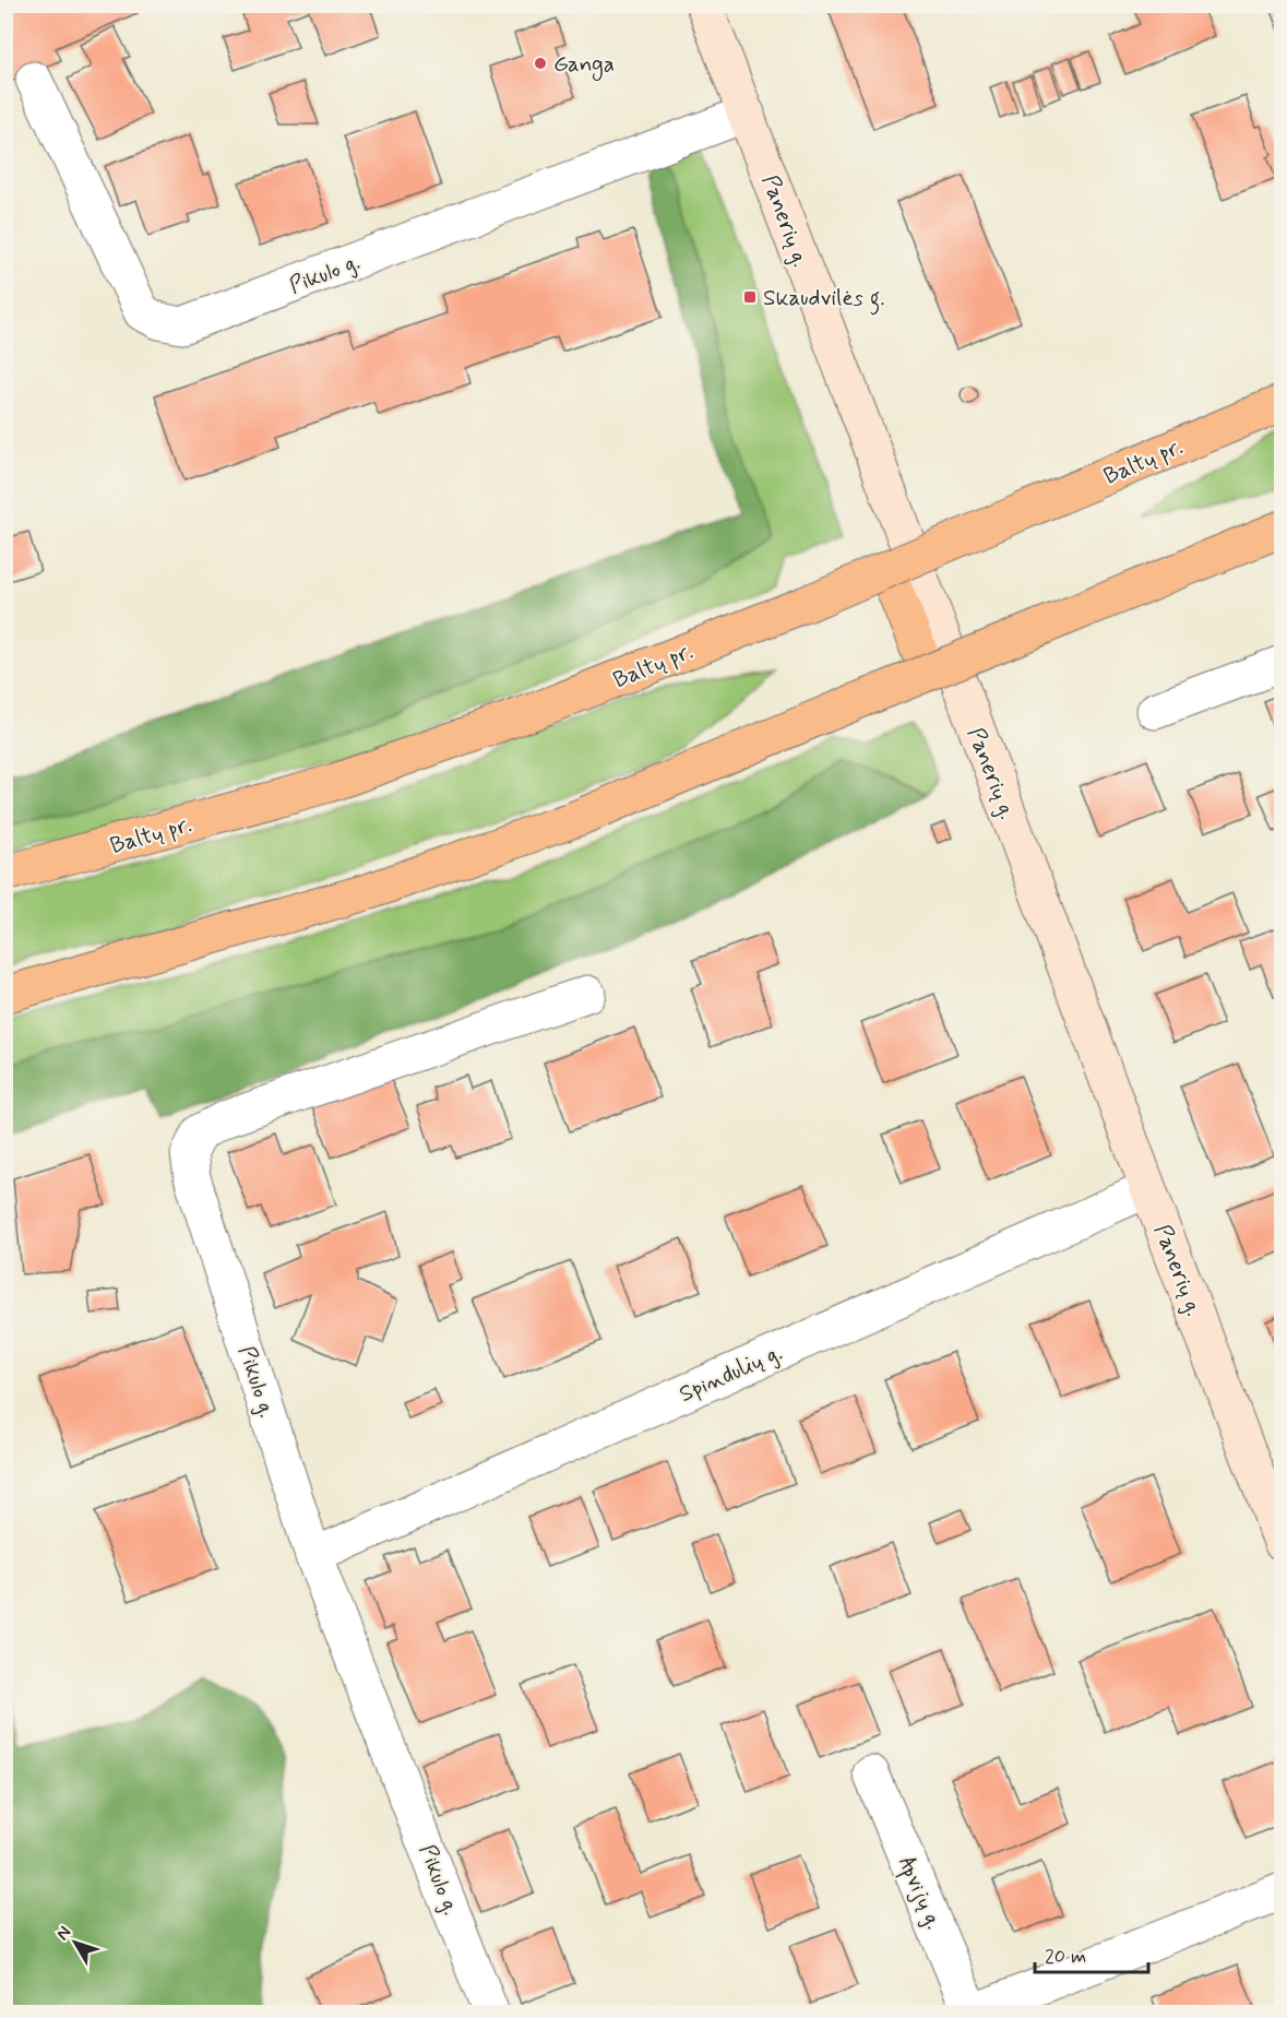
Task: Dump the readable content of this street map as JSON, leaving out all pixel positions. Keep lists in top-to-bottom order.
{
  "streets": {
    "main road": ["Panerių g.", "Baltų pr."],
    "street": ["Pikulo g.", "Spindulių g.", "Apvijų g."]
  },
  "crossings": [
    ["Panerių g.", "Pikulo g."],
    ["Panerių g.", "Spindulių g."],
    ["Pikulo g.", "Spindulių g."]
  ],
  "places": {
    "other": ["Ganga"],
    "transit": ["Skaudvilės g."]
  },
  "scale_bar": "20 m",
  "north": "top left"
}
